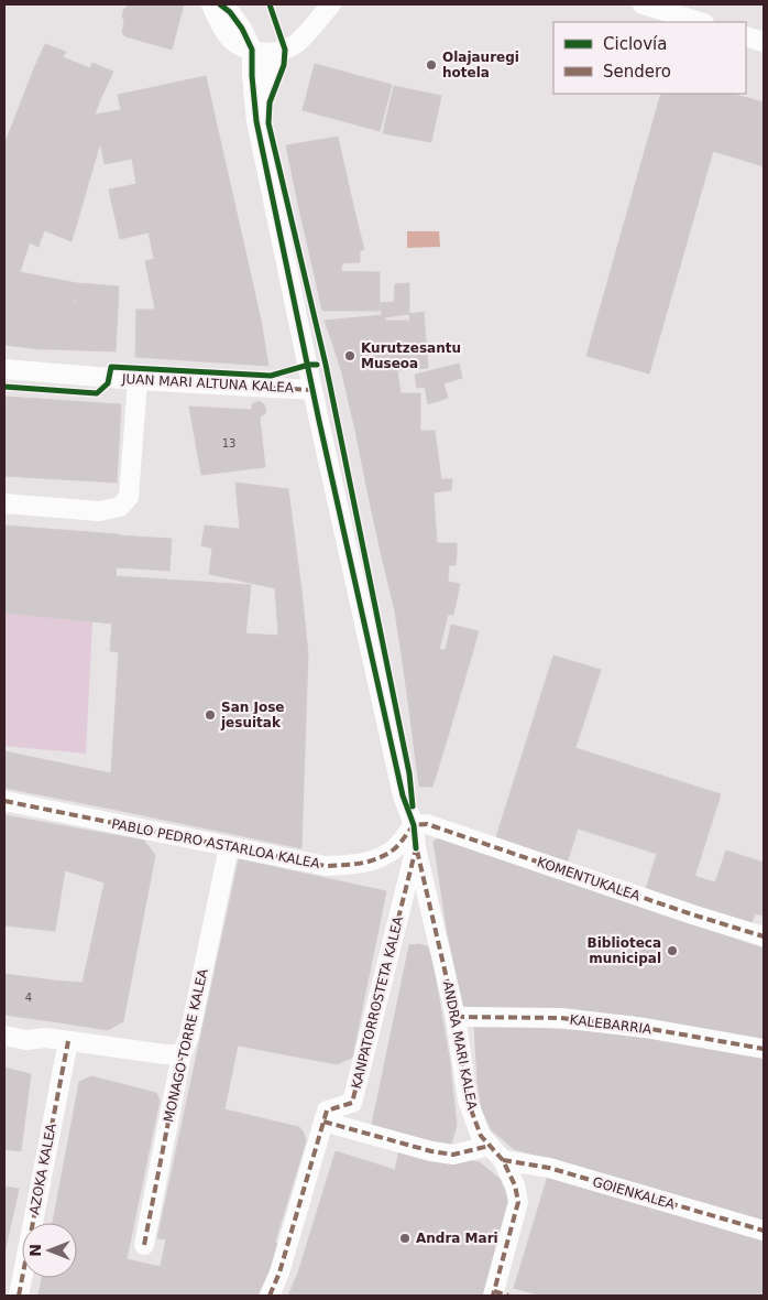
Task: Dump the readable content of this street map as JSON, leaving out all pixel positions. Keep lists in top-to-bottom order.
{
  "streets": {
    "street": [
      "JUAN MARI ALTUNA KALEA",
      "PABLO PEDRO ASTARLOA KALEA",
      "KOMENTUKALEA",
      "KANPATORROSTETA KALEA",
      "KALEBARRIA",
      "MONAGO TORRE KALEA",
      "ANDRA MARI KALEA",
      "AZOKA KALEA",
      "GOIENKALEA"
    ]
  },
  "crossings": [
    ["PABLO PEDRO ASTARLOA KALEA", "KOMENTUKALEA"],
    ["PABLO PEDRO ASTARLOA KALEA", "MONAGO TORRE KALEA"],
    ["KANPATORROSTETA KALEA", "ANDRA MARI KALEA"],
    ["KALEBARRIA", "ANDRA MARI KALEA"],
    ["ANDRA MARI KALEA", "GOIENKALEA"]
  ],
  "places": [
    "Olajauregi hotela",
    "Kurutzesantu Museoa",
    "San Jose jesuitak",
    "Biblioteca municipal",
    "Andra Mari"
  ],
  "house_numbers": ["13", "4"],
  "legend": ["Ciclovía", "Sendero"],
  "north": "left"
}
